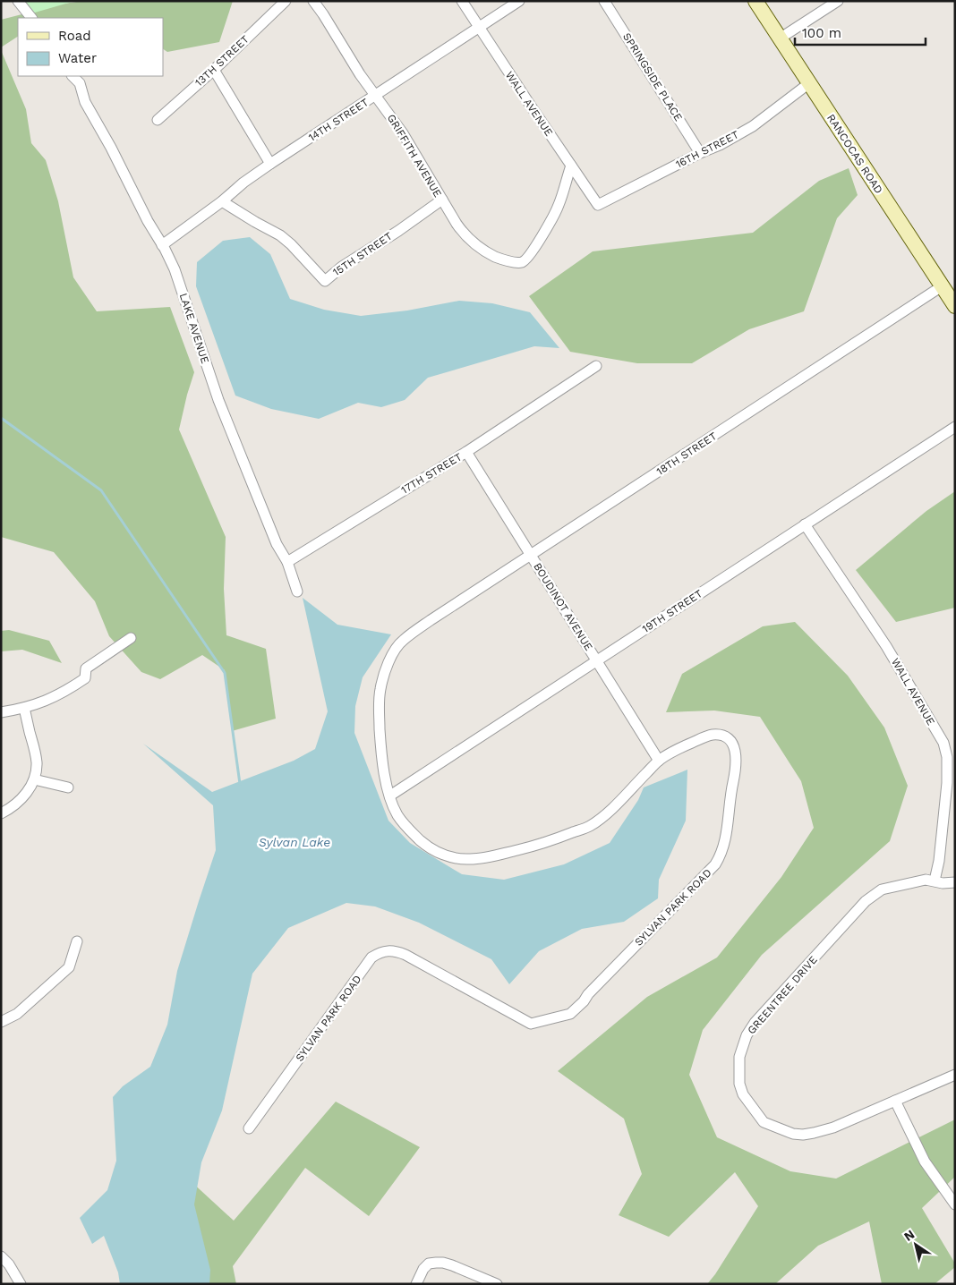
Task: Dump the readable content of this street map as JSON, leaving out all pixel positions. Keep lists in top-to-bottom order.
{
  "streets": {
    "main road": ["RANCOCAS ROAD"],
    "street": [
      "13TH STREET",
      "SPRINGSIDE PLACE",
      "WALL AVENUE",
      "14TH STREET",
      "16TH STREET",
      "GRIFFITH AVENUE",
      "15TH STREET",
      "LAKE AVENUE",
      "18TH STREET",
      "17TH STREET",
      "BOUDINOT AVENUE",
      "19TH STREET",
      "SYLVAN PARK ROAD",
      "GREENTREE DRIVE"
    ]
  },
  "crossings": [
    ["SPRINGSIDE PLACE", "16TH STREET"],
    ["WALL AVENUE", "14TH STREET"],
    ["WALL AVENUE", "16TH STREET"],
    ["WALL AVENUE", "GRIFFITH AVENUE"],
    ["WALL AVENUE", "19TH STREET"],
    ["WALL AVENUE", "GREENTREE DRIVE"],
    ["14TH STREET", "GRIFFITH AVENUE"],
    ["14TH STREET", "15TH STREET"],
    ["14TH STREET", "LAKE AVENUE"],
    ["16TH STREET", "RANCOCAS ROAD"],
    ["RANCOCAS ROAD", "18TH STREET"],
    ["GRIFFITH AVENUE", "15TH STREET"],
    ["LAKE AVENUE", "17TH STREET"],
    ["18TH STREET", "BOUDINOT AVENUE"],
    ["18TH STREET", "SYLVAN PARK ROAD"],
    ["17TH STREET", "BOUDINOT AVENUE"],
    ["BOUDINOT AVENUE", "19TH STREET"],
    ["BOUDINOT AVENUE", "SYLVAN PARK ROAD"],
    ["19TH STREET", "SYLVAN PARK ROAD"]
  ],
  "water": ["Sylvan Lake"],
  "legend": ["Road", "Water"],
  "scale_bar": "100 m",
  "north": "top left"
}
